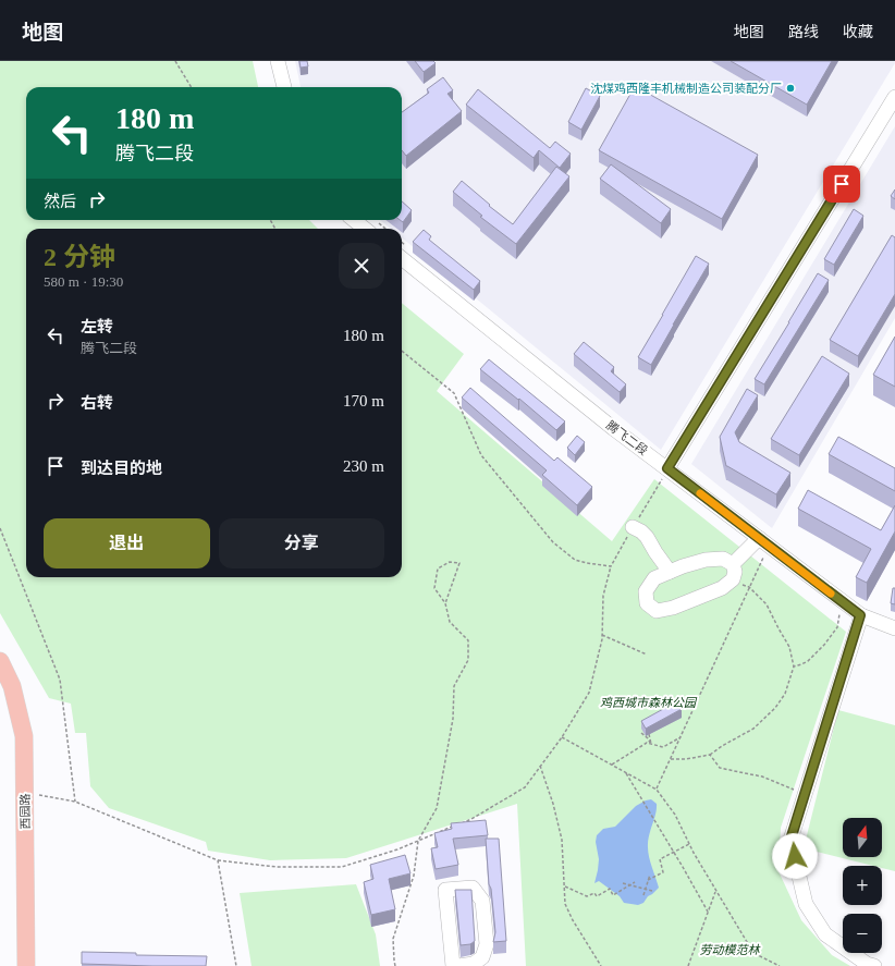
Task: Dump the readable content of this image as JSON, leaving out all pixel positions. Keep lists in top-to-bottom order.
{
  "streets": {
    "main road": ["西园路"],
    "street": ["腾飞二段"]
  },
  "parks": ["鸡西城市森林公园", "劳动模范林"],
  "places": ["沈煤鸡西隆丰机械制造公司装配分厂"],
  "north": "top",
  "page": {
    "header": "地图",
    "nav": ["地图", "路线", "收藏"],
    "turn": ["180 m", "腾飞二段"],
    "then": "然后",
    "heading": ["2 分钟", "580 m · 19:30"],
    "list": [
      {
        "name": "左转",
        "note": "腾飞二段",
        "value": "180 m"
      },
      {
        "name": "右转",
        "value": "170 m"
      },
      {
        "name": "到达目的地",
        "value": "230 m"
      }
    ],
    "buttons": ["退出", "分享"],
    "map_buttons": ["+", "−"]
  }
}
